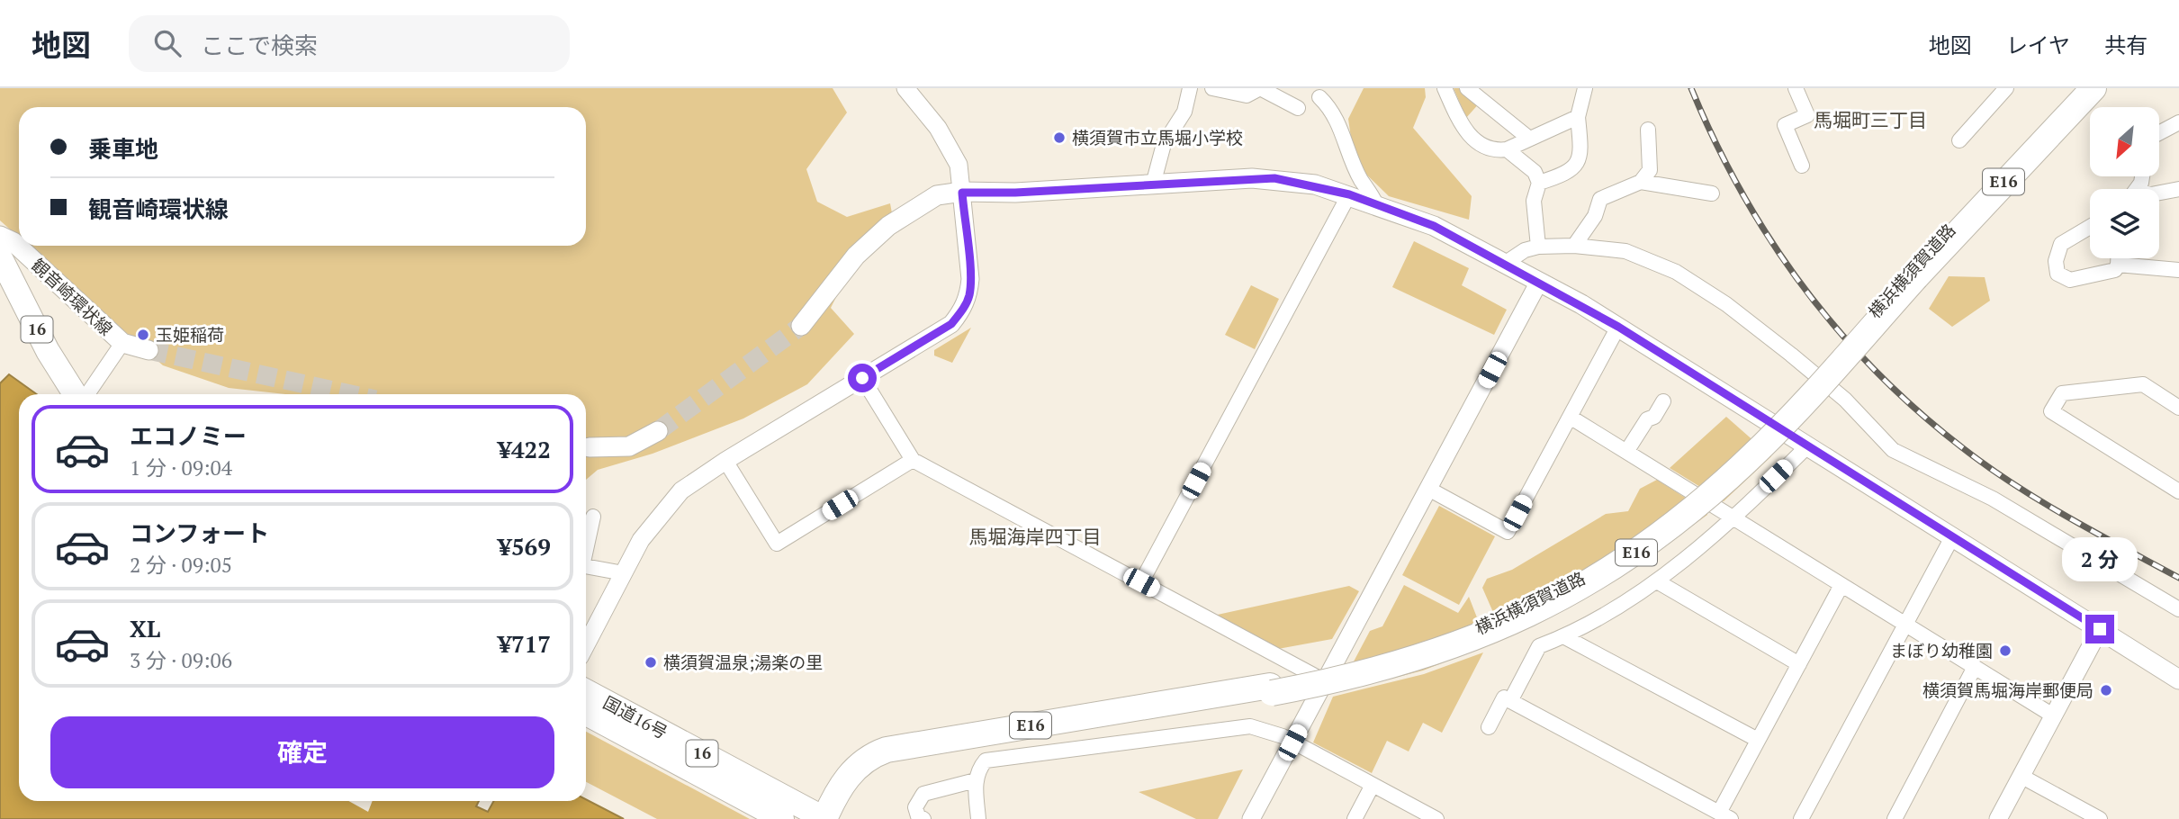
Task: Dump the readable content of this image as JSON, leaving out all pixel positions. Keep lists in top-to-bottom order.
{
  "streets": {
    "highway": [
      "E16",
      "横浜横須賀道路",
      "16",
      "国道16号"
    ],
    "main road": ["観音崎環状線"]
  },
  "crossings": [
    ["横浜横須賀道路", "国道16号"]
  ],
  "districts": ["馬堀町三丁目", "馬堀海岸四丁目"],
  "places": [
    "横須賀市立馬堀小学校",
    "玉姫稲荷",
    "まぼり幼稚園",
    "横須賀温泉;湯楽の里",
    "横須賀馬堀海岸郵便局"
  ],
  "north": "bottom left",
  "page": {
    "header": "地図",
    "search": "ここで検索",
    "nav": ["地図", "レイヤ", "共有"],
    "banner": ["乗車地", "観音崎環状線"],
    "list": [
      {
        "name": "エコノミー",
        "note": "1 分 · 09:04",
        "value": "¥422"
      },
      {
        "name": "コンフォート",
        "note": "2 分 · 09:05",
        "value": "¥569"
      },
      {
        "name": "XL",
        "note": "3 分 · 09:06",
        "value": "¥717"
      }
    ],
    "bubble": "2 分",
    "buttons": "確定"
  }
}
